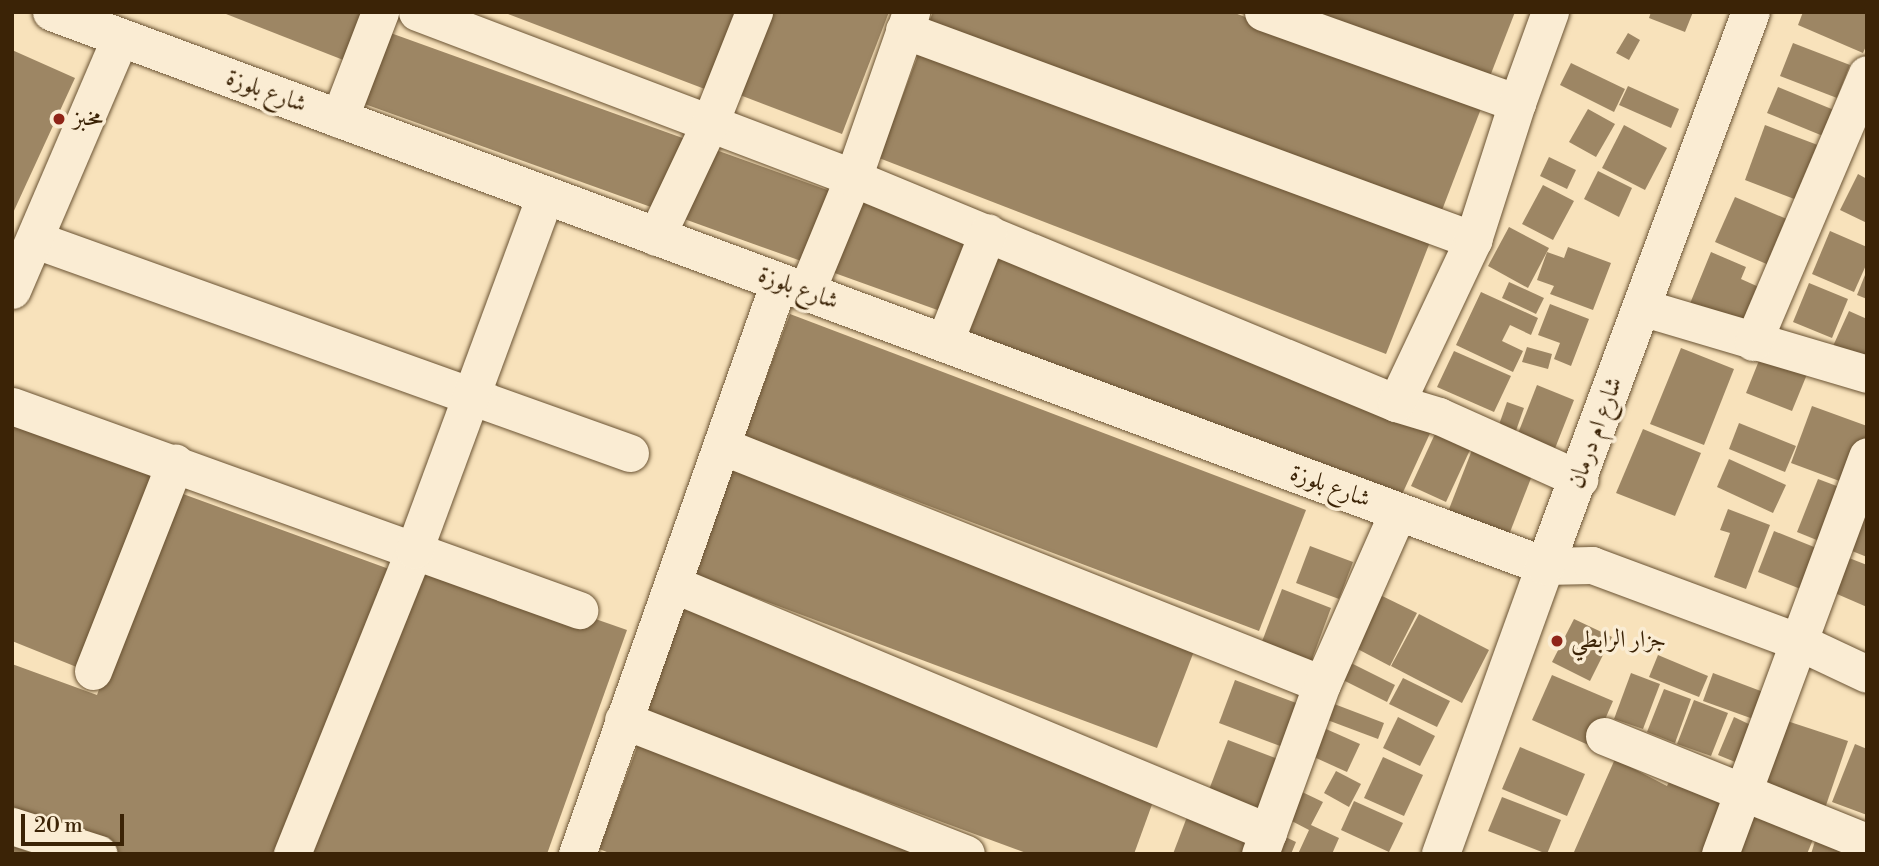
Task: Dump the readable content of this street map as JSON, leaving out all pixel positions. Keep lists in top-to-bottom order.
{
  "streets": {
    "street": ["شارع بلوزة", "شارع ام درمان"]
  },
  "crossings": [
    ["شارع بلوزة", "شارع ام درمان"]
  ],
  "places": ["مخبز", "جزار الرابطي"],
  "scale_bar": "20 m"
}
